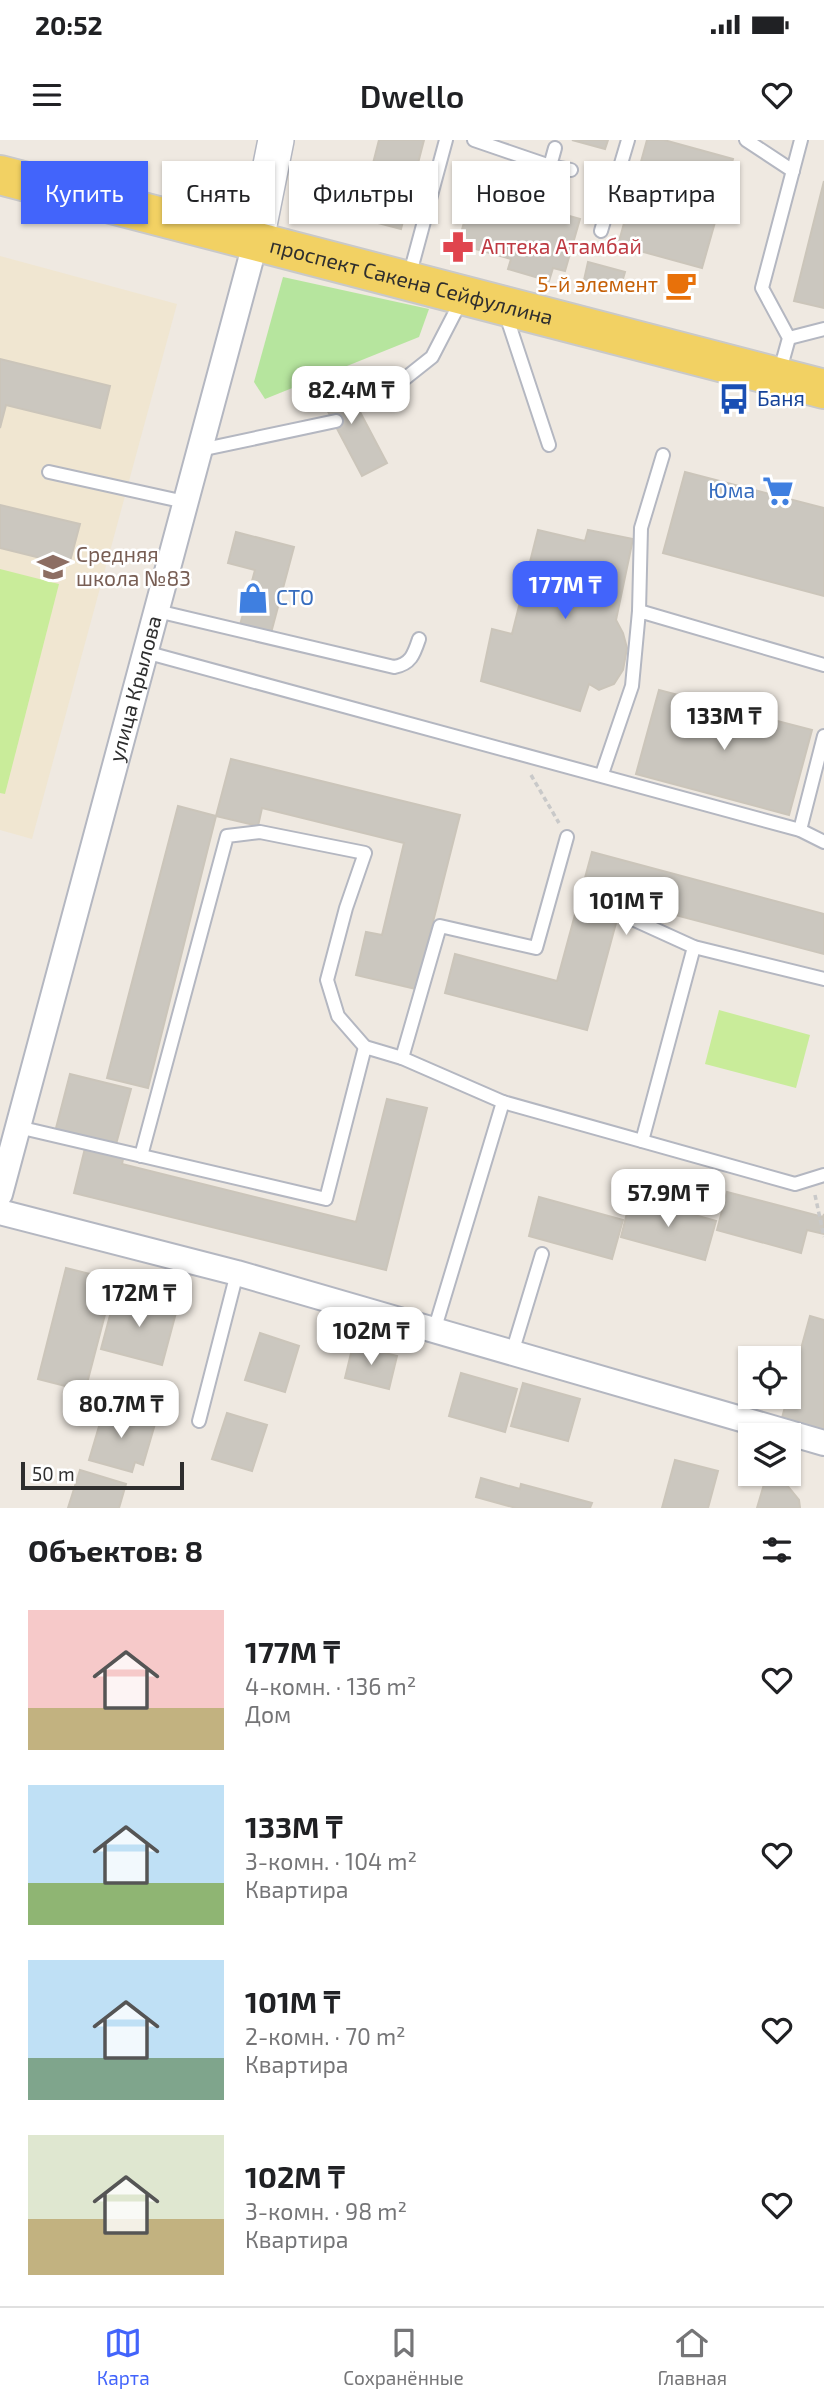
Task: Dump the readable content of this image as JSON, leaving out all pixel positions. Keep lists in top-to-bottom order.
{
  "streets": {
    "main road": ["проспект Сакена Сейфуллина"],
    "street": ["улица Крылова"]
  },
  "crossings": [
    ["проспект Сакена Сейфуллина", "улица Крылова"]
  ],
  "places": {
    "pharmacy": ["Аптека Атамбай"],
    "cafe": ["5-й элемент"],
    "bus stop": ["Баня"],
    "supermarket": ["Юма"],
    "school or university": ["Средняя школа №83"],
    "shop": ["СТО"]
  },
  "scale_bar": "50 m",
  "page": {
    "status": "20:52",
    "header": "Dwello",
    "chip": [
      "Купить",
      "Снять",
      "Фильтры",
      "Новое",
      "Квартира"
    ],
    "price": [
      "82.4M ₸",
      "177M ₸",
      "133M ₸",
      "101M ₸",
      "57.9M ₸",
      "172M ₸",
      "102M ₸",
      "80.7M ₸"
    ],
    "scale": "50 m",
    "heading": "Объектов: 8",
    "list": [
      {
        "name": "177M ₸",
        "note": "4-комн. · 136 m² · Дом"
      },
      {
        "name": "133M ₸",
        "note": "3-комн. · 104 m² · Квартира"
      },
      {
        "name": "101M ₸",
        "note": "2-комн. · 70 m² · Квартира"
      },
      {
        "name": "102M ₸",
        "note": "3-комн. · 98 m² · Квартира"
      }
    ],
    "tabs": ["Карта", "Сохранённые", "Главная"]
  }
}
